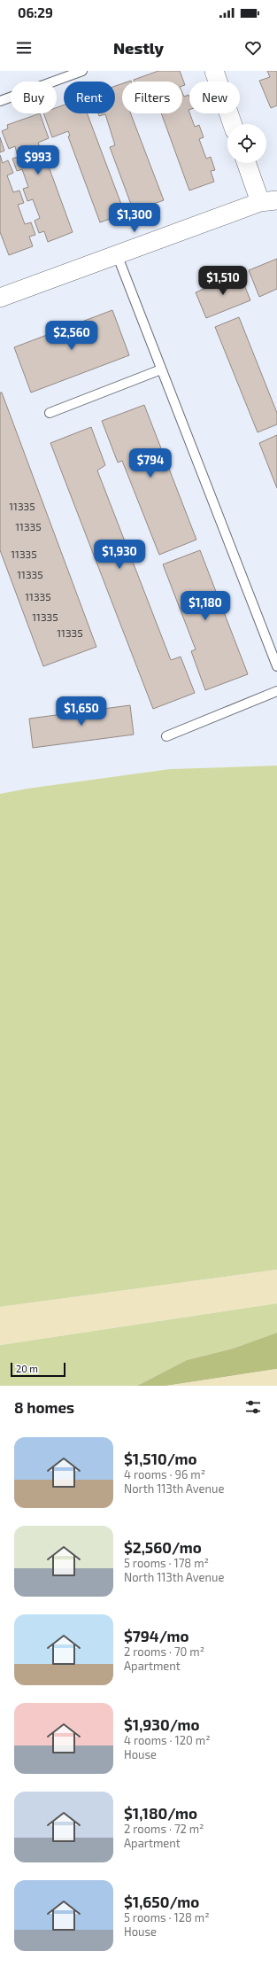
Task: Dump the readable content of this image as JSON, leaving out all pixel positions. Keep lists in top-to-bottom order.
{
  "house_numbers": [
    "11335",
    "11335",
    "11335",
    "11335",
    "11335",
    "11335",
    "11335"
  ],
  "scale_bar": "20 m",
  "page": {
    "status": "06:29",
    "header": "Nestly",
    "chip": [
      "Buy",
      "Rent",
      "Filters",
      "New"
    ],
    "price": [
      "$993",
      "$1,300",
      "$1,510",
      "$2,560",
      "$794",
      "$1,930",
      "$1,180",
      "$1,650"
    ],
    "scale": "20 m",
    "heading": "8 homes",
    "list": [
      {
        "name": "$1,510/mo",
        "note": "4 rooms · 96 m² · North 113th Avenue"
      },
      {
        "name": "$2,560/mo",
        "note": "5 rooms · 178 m² · North 113th Avenue"
      },
      {
        "name": "$794/mo",
        "note": "2 rooms · 70 m² · Apartment"
      },
      {
        "name": "$1,930/mo",
        "note": "4 rooms · 120 m² · House"
      },
      {
        "name": "$1,180/mo",
        "note": "2 rooms · 72 m² · Apartment"
      },
      {
        "name": "$1,650/mo",
        "note": "5 rooms · 128 m² · House"
      }
    ]
  }
}
